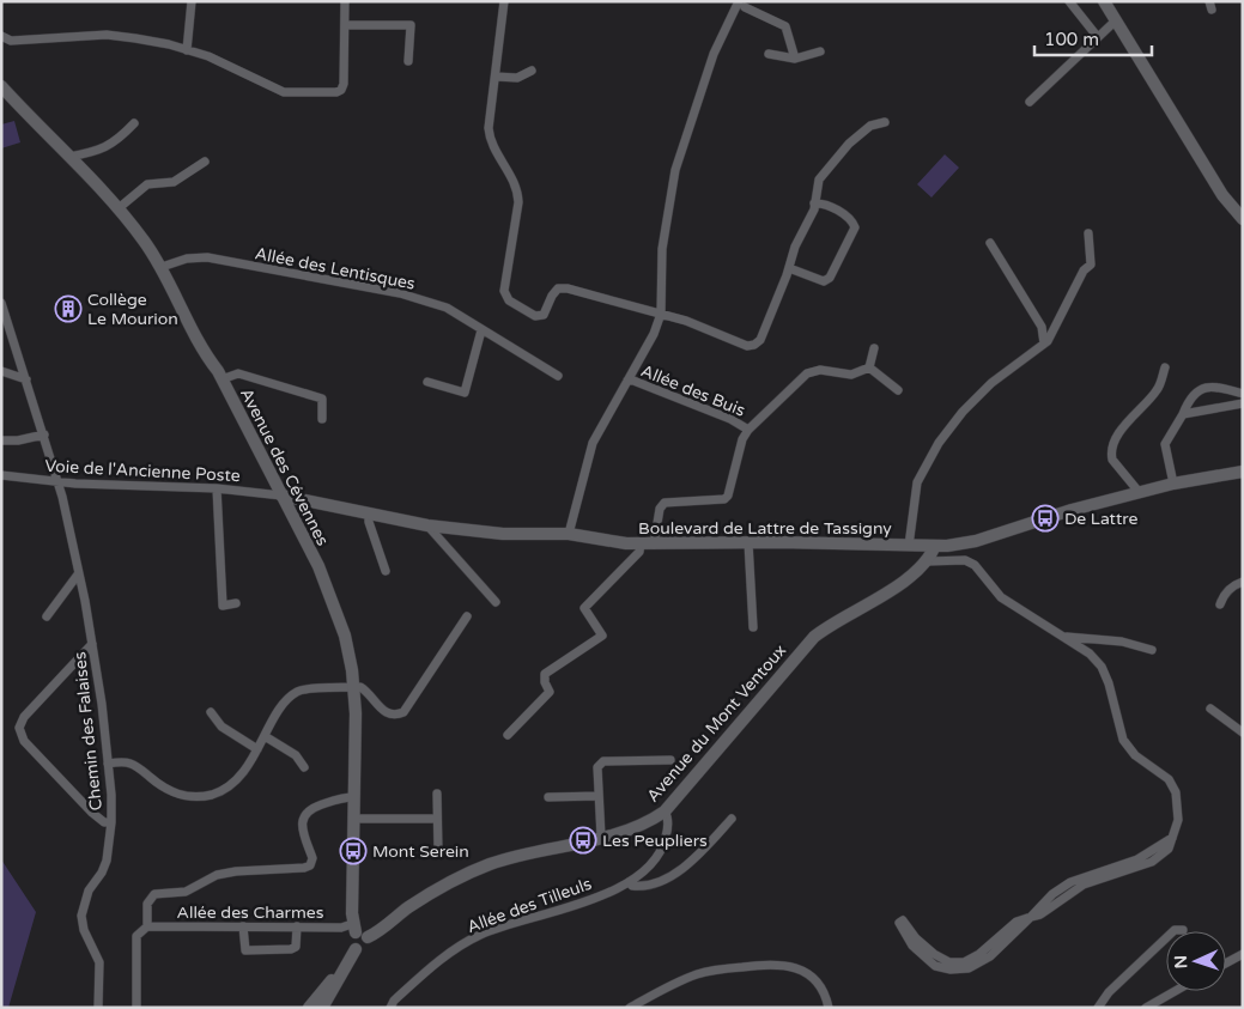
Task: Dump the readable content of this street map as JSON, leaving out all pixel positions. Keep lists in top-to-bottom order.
{
  "streets": {
    "street": [
      "Allée des Lentisques",
      "Allée des Buis",
      "Avenue des Cévennes",
      "Voie de l'Ancienne Poste",
      "Boulevard de Lattre de Tassigny",
      "Avenue du Mont Ventoux",
      "Chemin des Falaises",
      "Allée des Tilleuls",
      "Allée des Charmes"
    ]
  },
  "crossings": [
    ["Allée des Lentisques", "Avenue des Cévennes"],
    ["Avenue des Cévennes", "Voie de l'Ancienne Poste"],
    ["Avenue des Cévennes", "Boulevard de Lattre de Tassigny"],
    ["Avenue des Cévennes", "Avenue du Mont Ventoux"],
    ["Avenue des Cévennes", "Allée des Charmes"],
    ["Voie de l'Ancienne Poste", "Boulevard de Lattre de Tassigny"],
    ["Voie de l'Ancienne Poste", "Chemin des Falaises"],
    ["Boulevard de Lattre de Tassigny", "Avenue du Mont Ventoux"],
    ["Avenue du Mont Ventoux", "Allée des Tilleuls"]
  ],
  "places": {
    "building": ["Collège Le Mourion"],
    "bus stop": ["De Lattre", "Les Peupliers", "Mont Serein"]
  },
  "scale_bar": "100 m",
  "north": "left"
}
